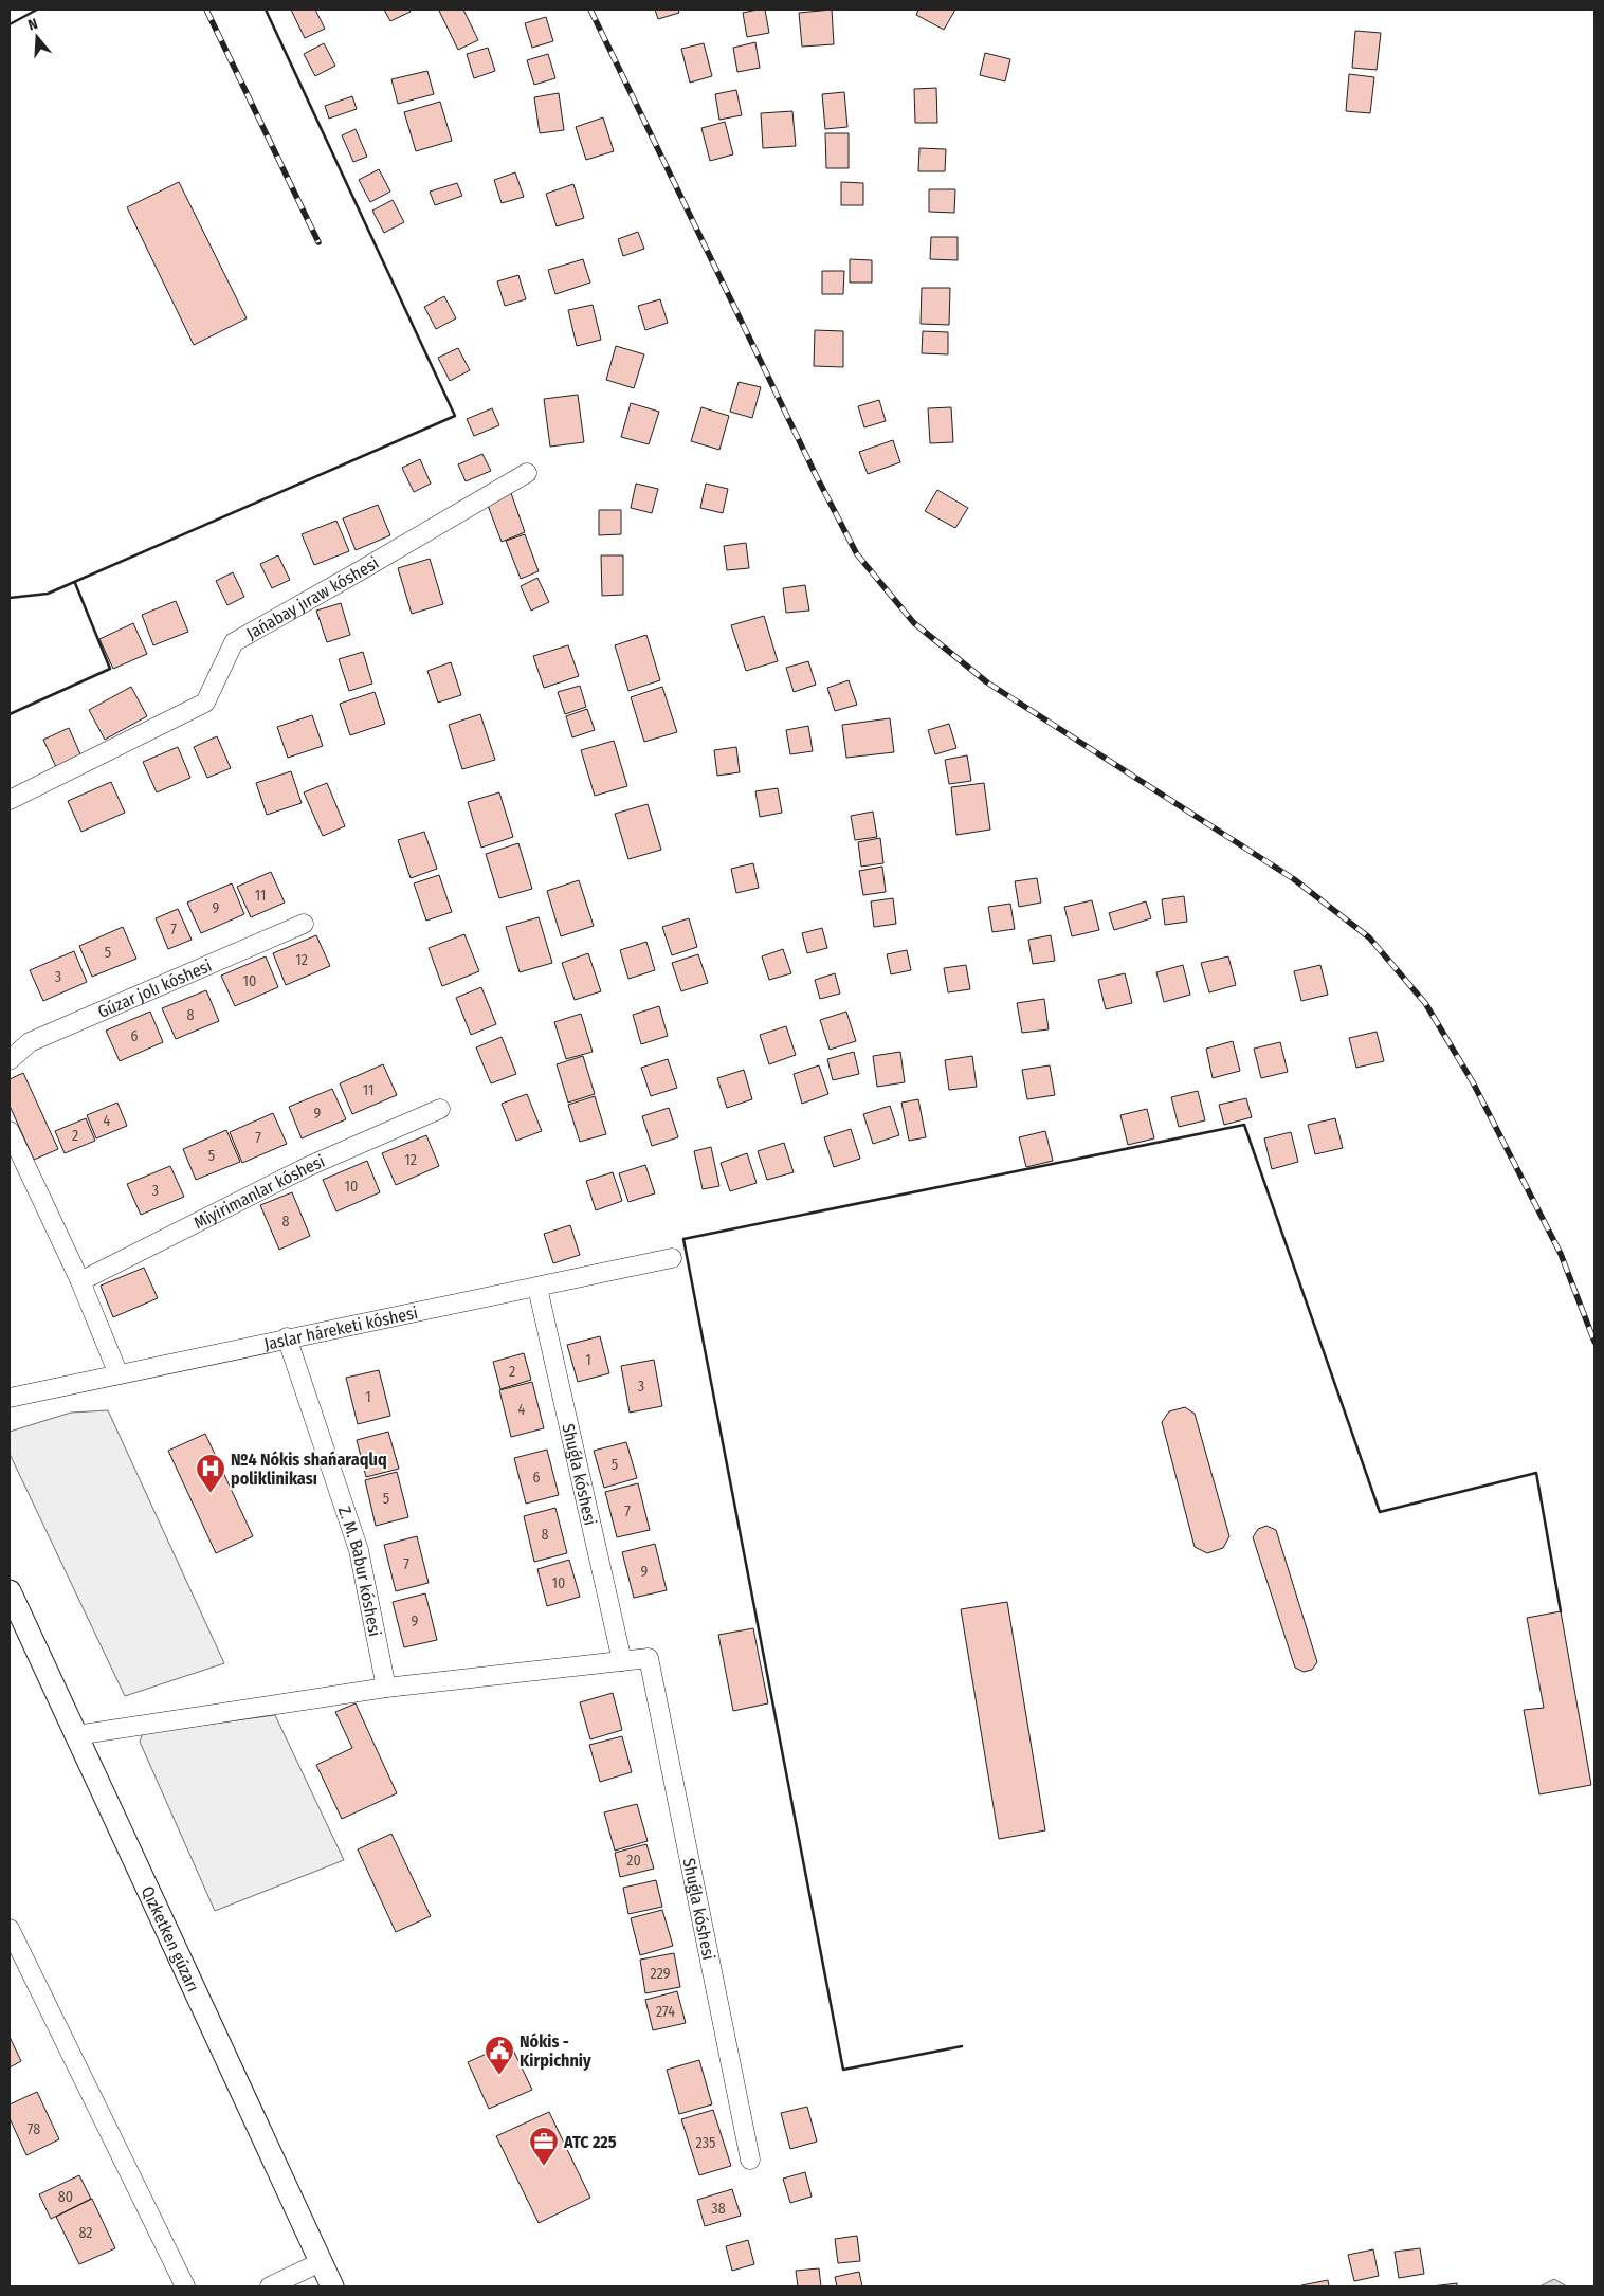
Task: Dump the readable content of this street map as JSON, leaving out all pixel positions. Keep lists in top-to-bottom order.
{
  "streets": {
    "street": [
      "Jańabay jıraw kóshesi",
      "Gúzar jolı kóshesi",
      "Miyirimanlar kóshesi",
      "Jaslar háreketi kóshesi",
      "Shuǵla kóshesi",
      "Z. M. Babur kóshesi",
      "Qızketken gúzarı"
    ]
  },
  "crossings": [
    ["Jaslar háreketi kóshesi", "Shuǵla kóshesi"],
    ["Jaslar háreketi kóshesi", "Z. M. Babur kóshesi"]
  ],
  "places": {
    "hospital": ["№4 Nókis shańaraqlıq poliklinikası"],
    "public building": ["Nókis - Kirpichniy"],
    "office": ["АТС 225"]
  },
  "house_numbers": [
    "11",
    "9",
    "7",
    "5",
    "12",
    "3",
    "10",
    "8",
    "6",
    "11",
    "9",
    "4",
    "2",
    "7",
    "5",
    "12",
    "10",
    "3",
    "8",
    "1",
    "2",
    "3",
    "1",
    "4",
    "5",
    "6",
    "5",
    "7",
    "8",
    "7",
    "9",
    "10",
    "9",
    "20",
    "229",
    "274",
    "78",
    "235",
    "80",
    "38",
    "82"
  ],
  "north": "top"
}
